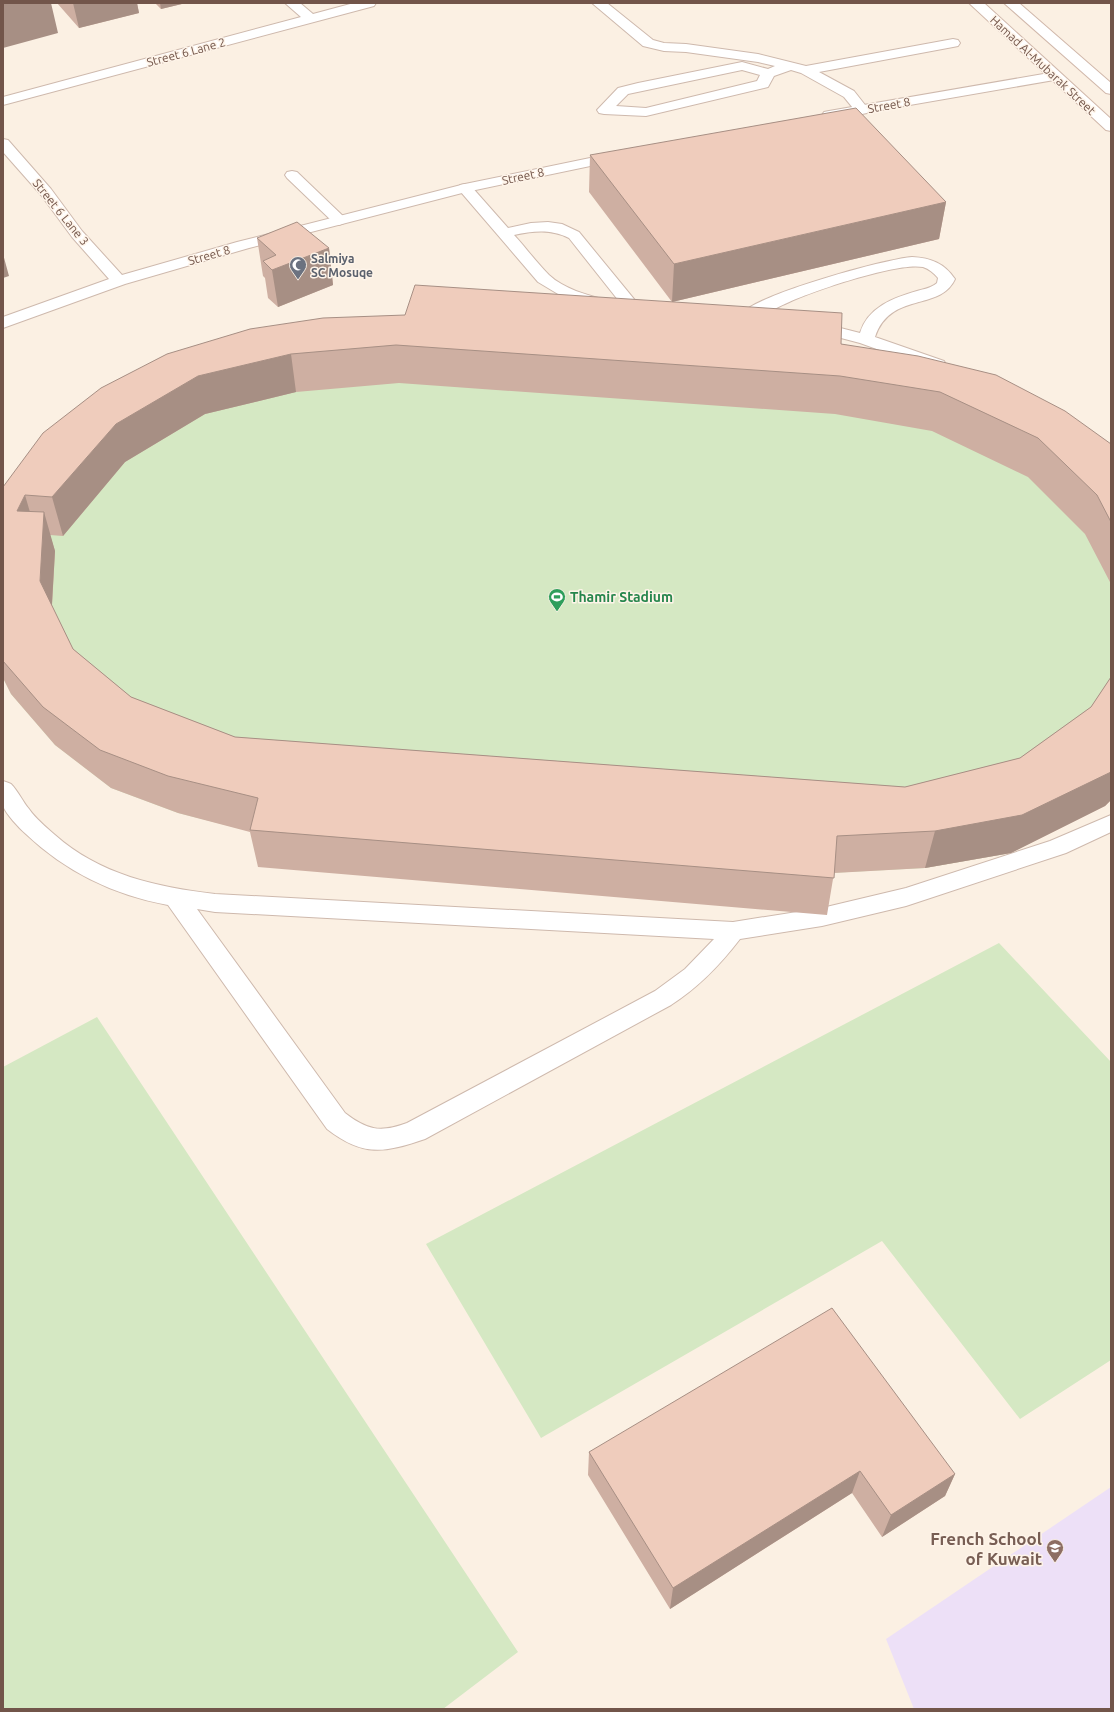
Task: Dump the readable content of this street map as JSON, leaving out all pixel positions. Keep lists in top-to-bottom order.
{
  "streets": {
    "street": [
      "Street 6 Lane 2",
      "Hamad Al-Mubarak Street",
      "Street 8",
      "Street 6 Lane 3"
    ]
  },
  "crossings": [
    ["Hamad Al-Mubarak Street", "Street 8"],
    ["Street 8", "Street 6 Lane 3"]
  ],
  "places": {
    "mosque": ["Salmiya SC Mosuqe"],
    "sports": ["Thamir Stadium"],
    "school or university": ["French School of Kuwait"]
  }
}
